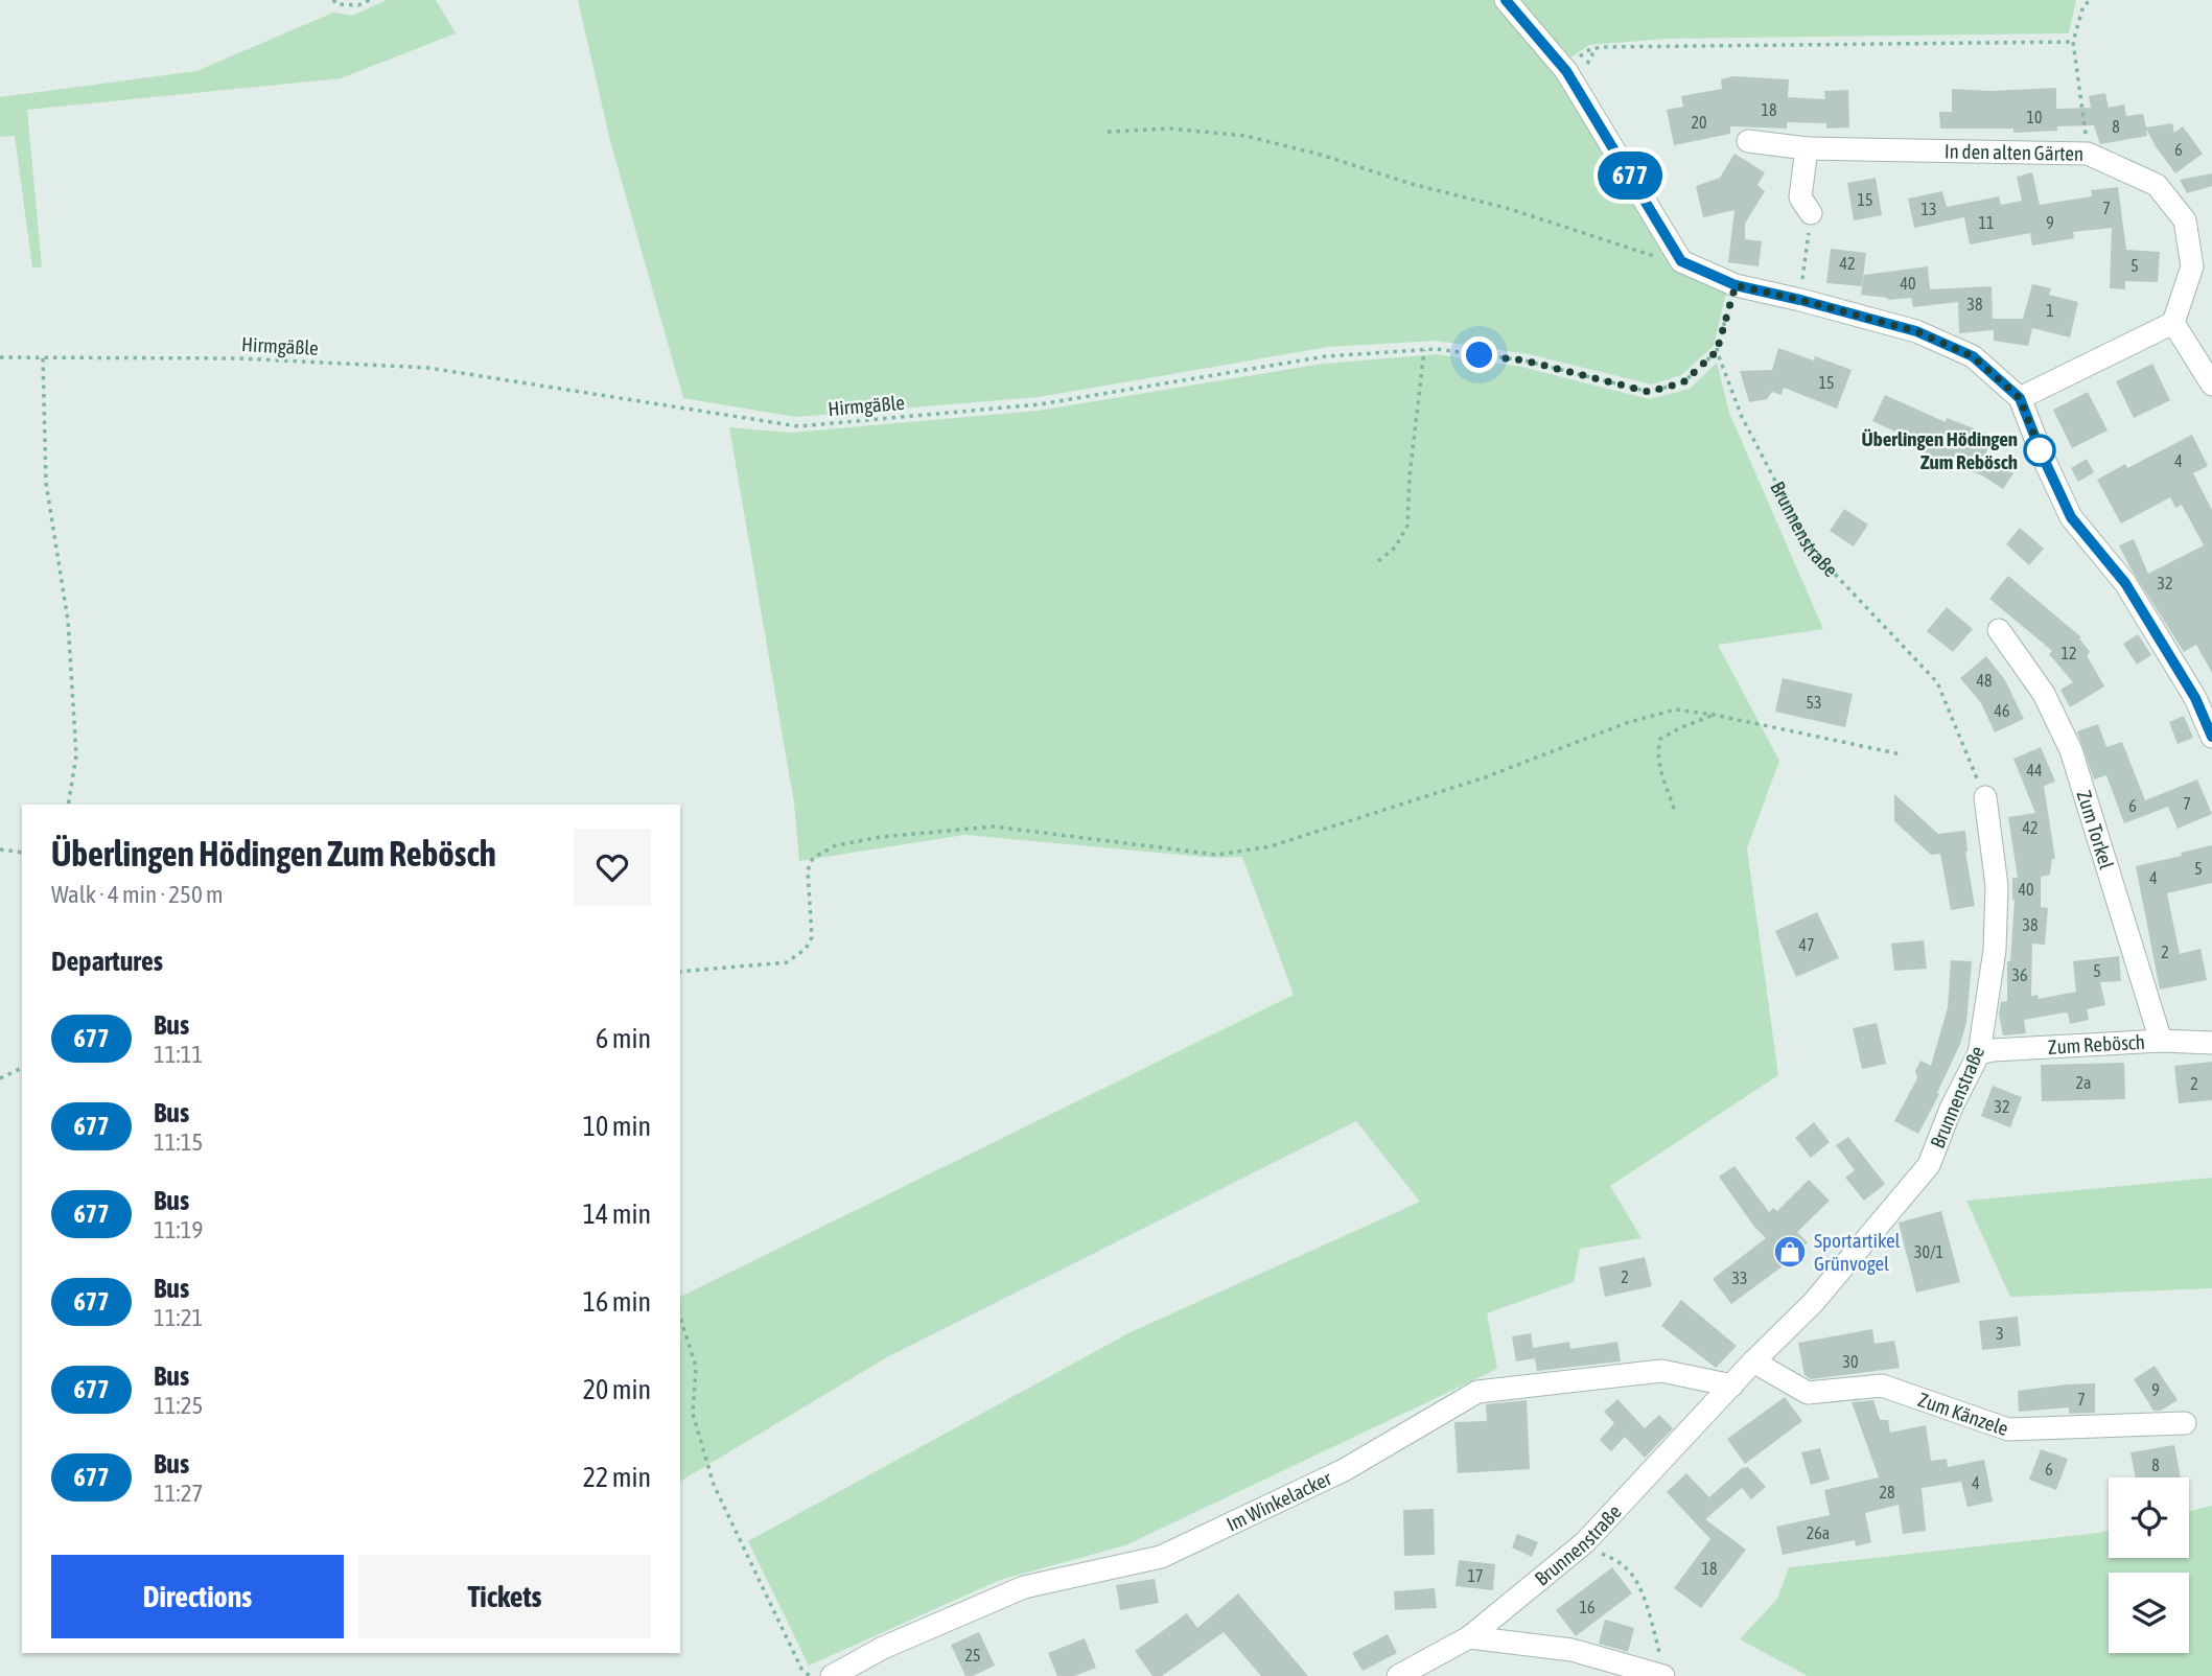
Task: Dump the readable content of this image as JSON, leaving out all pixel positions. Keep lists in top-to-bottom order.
{
  "streets": {
    "street": [
      "In den alten Gärten",
      "Brunnenstraße",
      "Zum Torkel",
      "Zum Rebösch",
      "Zum Känzele",
      "Im Winkelacker"
    ],
    "path": ["Hirmgäßle"]
  },
  "crossings": [
    ["Hirmgäßle", "Brunnenstraße"],
    ["Brunnenstraße", "Zum Rebösch"],
    ["Brunnenstraße", "Zum Känzele"],
    ["Brunnenstraße", "Im Winkelacker"],
    ["Zum Torkel", "Zum Rebösch"]
  ],
  "places": {
    "other": ["Überlingen Hödingen Zum Rebösch"],
    "shop": ["Sportartikel Grünvogel"]
  },
  "lines": ["bus line 677"],
  "house_numbers": [
    "18",
    "10",
    "20",
    "8",
    "6",
    "15",
    "7",
    "13",
    "11",
    "9",
    "42",
    "5",
    "40",
    "38",
    "1",
    "15",
    "4",
    "32",
    "12",
    "48",
    "53",
    "46",
    "44",
    "7",
    "6",
    "42",
    "5",
    "4",
    "40",
    "38",
    "47",
    "2",
    "5",
    "36",
    "2a",
    "2",
    "32",
    "30/1",
    "2",
    "33",
    "3",
    "30",
    "9",
    "7",
    "8",
    "6",
    "4",
    "28",
    "26a",
    "18",
    "17",
    "16",
    "25"
  ],
  "page": {
    "on_map": "677",
    "heading": [
      ["Überlingen Hödingen Zum Rebösch", "Walk · 4 min · 250 m"],
      "Departures"
    ],
    "list": [
      {
        "mark": "677",
        "name": "Bus",
        "note": "11:11",
        "value": "6 min"
      },
      {
        "mark": "677",
        "name": "Bus",
        "note": "11:15",
        "value": "10 min"
      },
      {
        "mark": "677",
        "name": "Bus",
        "note": "11:19",
        "value": "14 min"
      },
      {
        "mark": "677",
        "name": "Bus",
        "note": "11:21",
        "value": "16 min"
      },
      {
        "mark": "677",
        "name": "Bus",
        "note": "11:25",
        "value": "20 min"
      },
      {
        "mark": "677",
        "name": "Bus",
        "note": "11:27",
        "value": "22 min"
      }
    ],
    "buttons": ["Directions", "Tickets"]
  }
}
